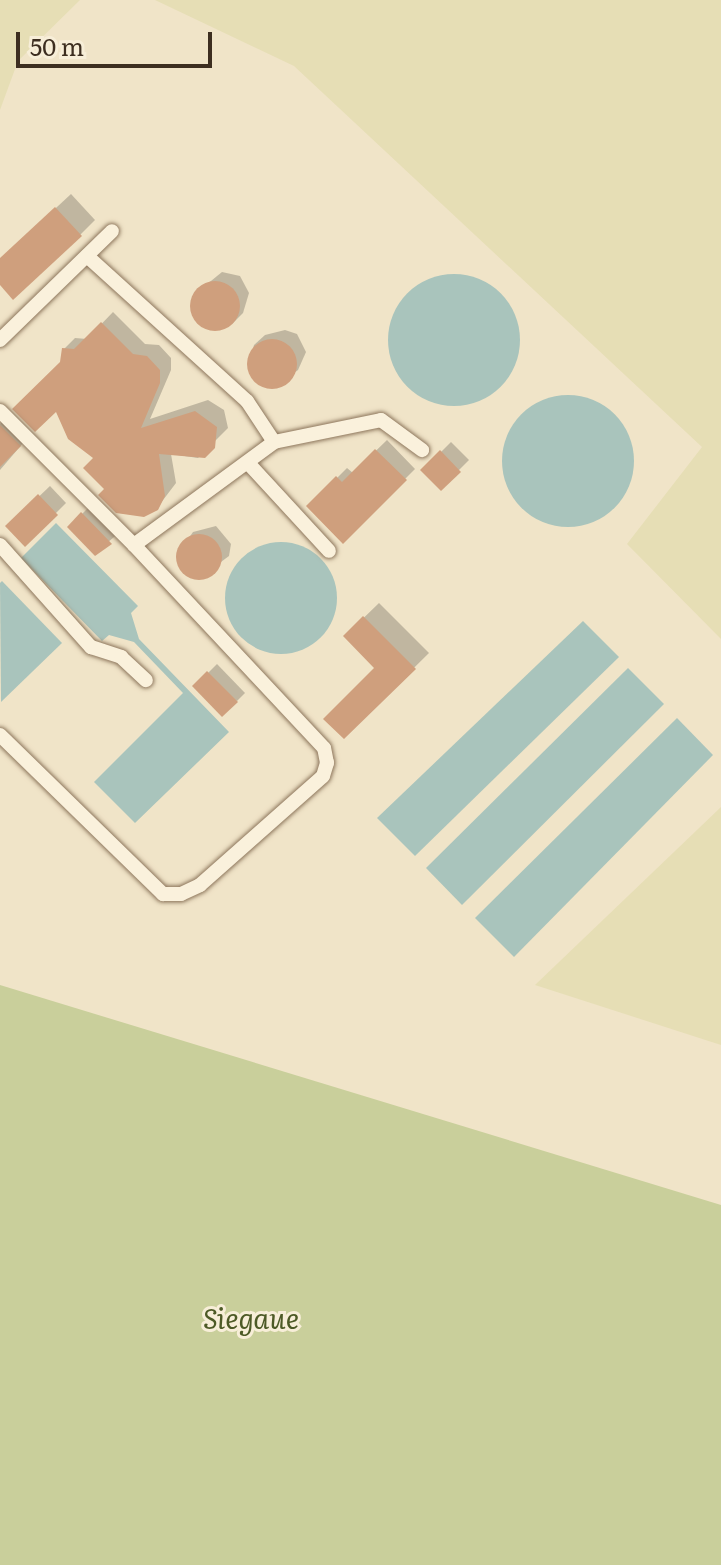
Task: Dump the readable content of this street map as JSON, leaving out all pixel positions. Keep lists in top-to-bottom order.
{
  "parks": ["Siegaue"],
  "scale_bar": "50 m"
}
